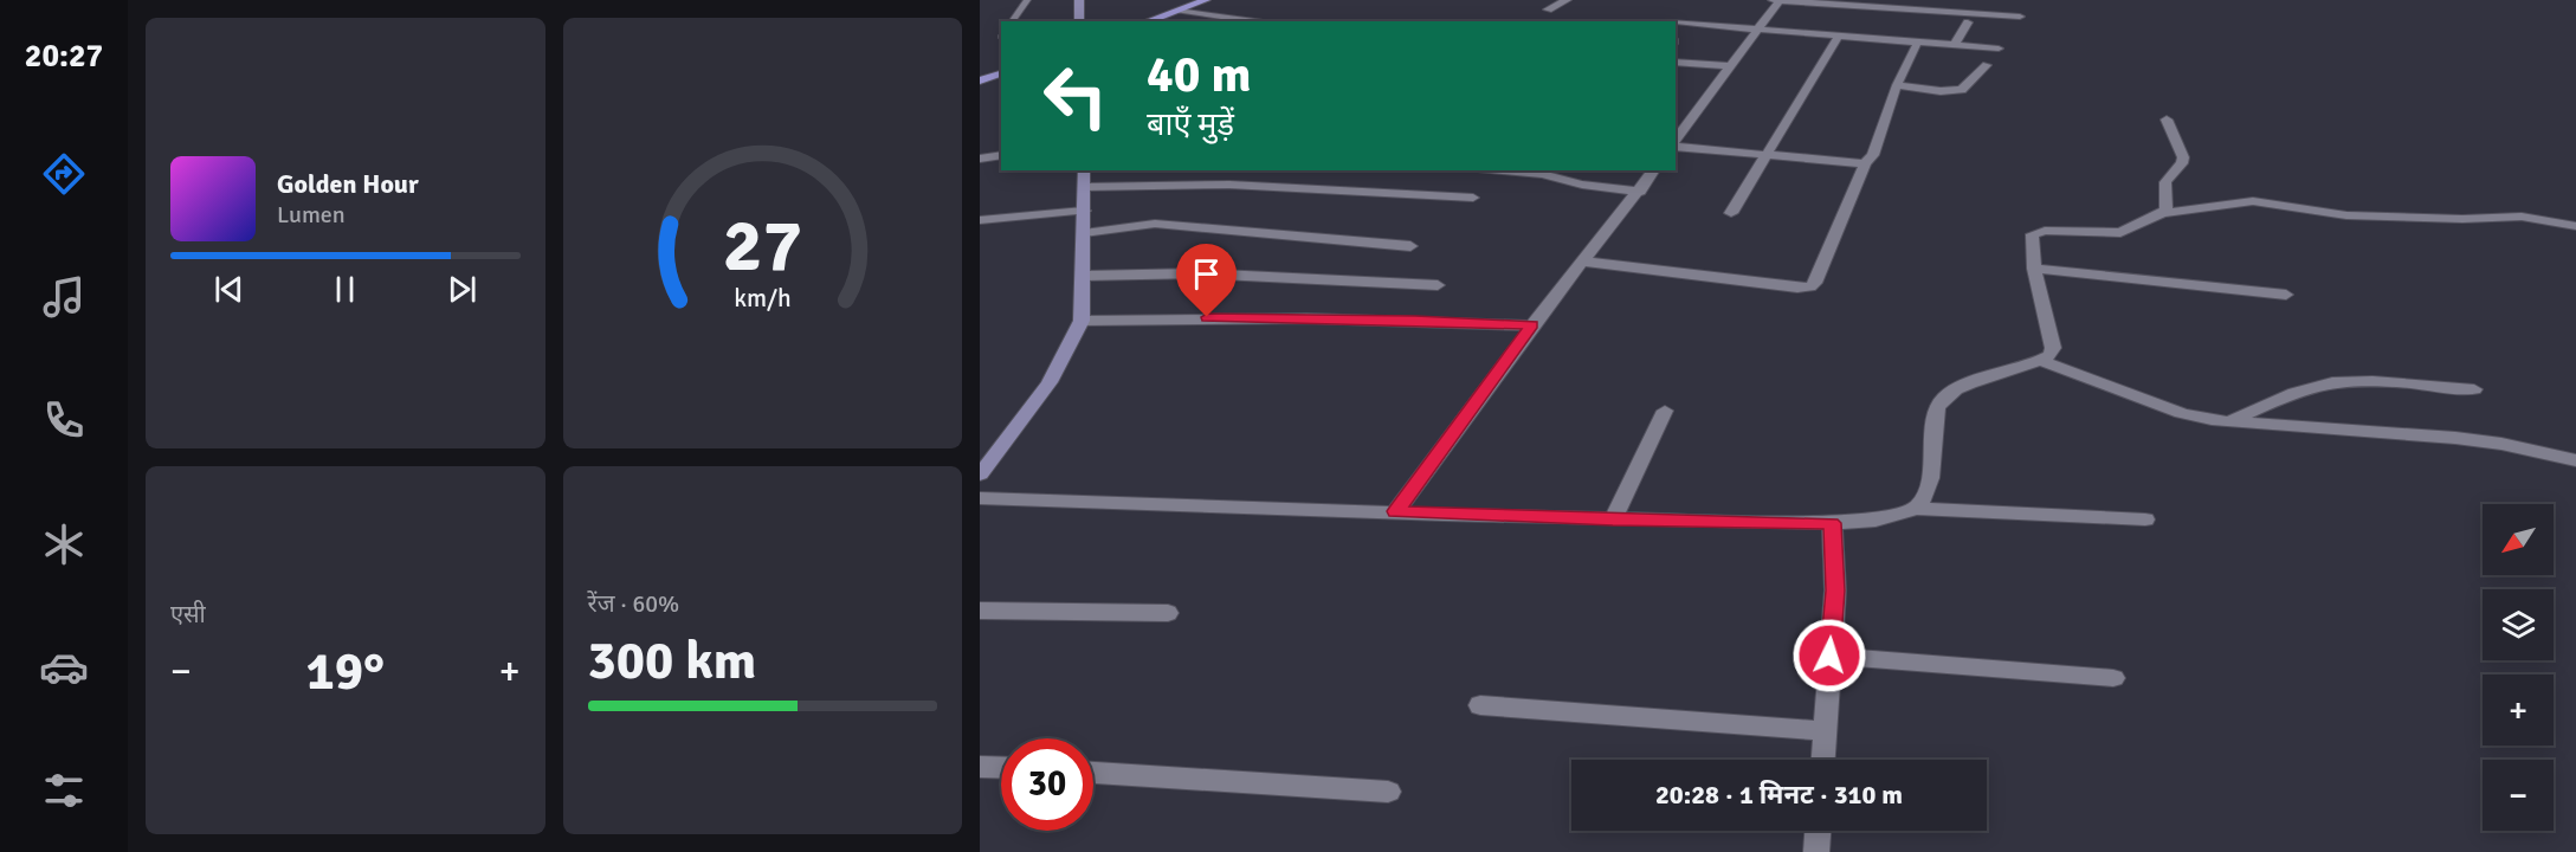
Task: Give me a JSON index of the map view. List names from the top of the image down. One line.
{"north":"bottom left","page":{"tabs":"20:27","turn":["40 m","बाएँ मुड़ें"],"song":["Golden Hour","Lumen"],"tile":["एसी",["रेंज · 60%","300 km"]],"map_buttons":["+","−"],"heat":["−","19°","+"],"limit":"30","trip":"20:28 · 1 मिनट · 310 m","gauge":["27","km/h"]}}
